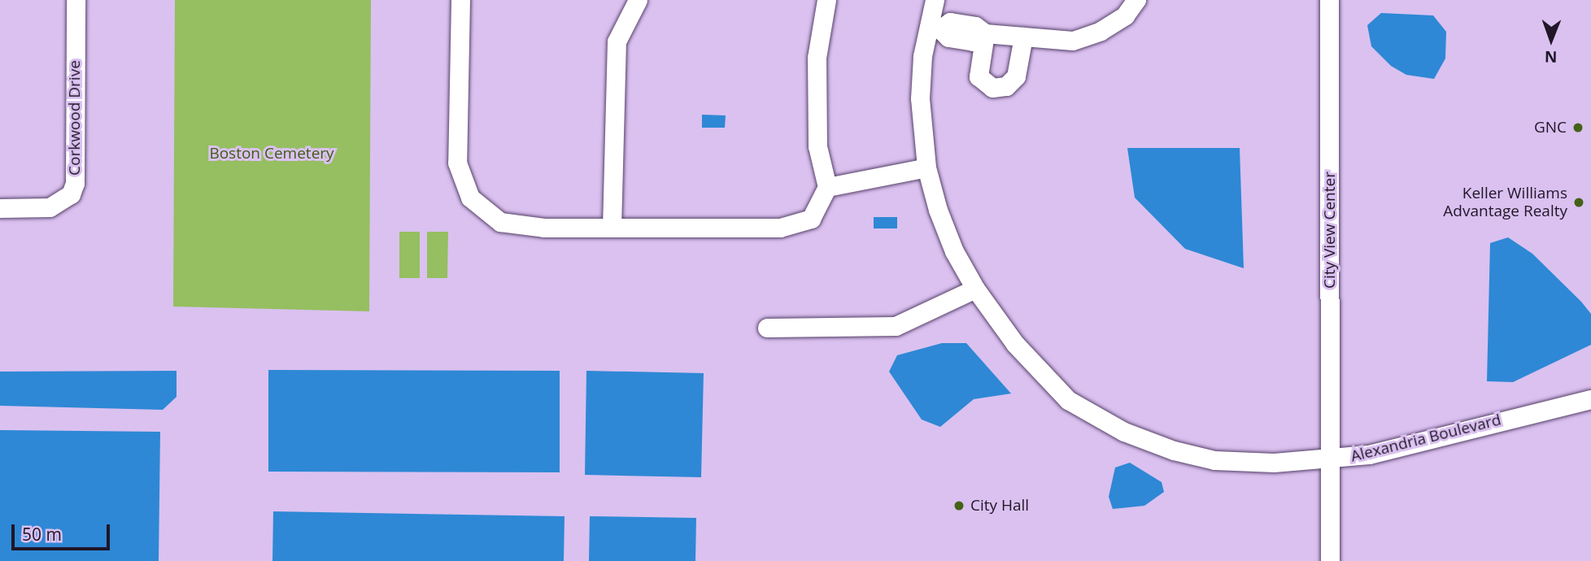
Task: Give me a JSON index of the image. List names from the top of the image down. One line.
{"streets":{"street":["Corkwood Drive","City View Center","Alexandria Boulevard"]},"crossings":[["City View Center","Alexandria Boulevard"]],"parks":["Boston Cemetery"],"places":["GNC","Keller Williams Advantage Realty","City Hall"],"scale_bar":"50 m","north":"bottom"}
